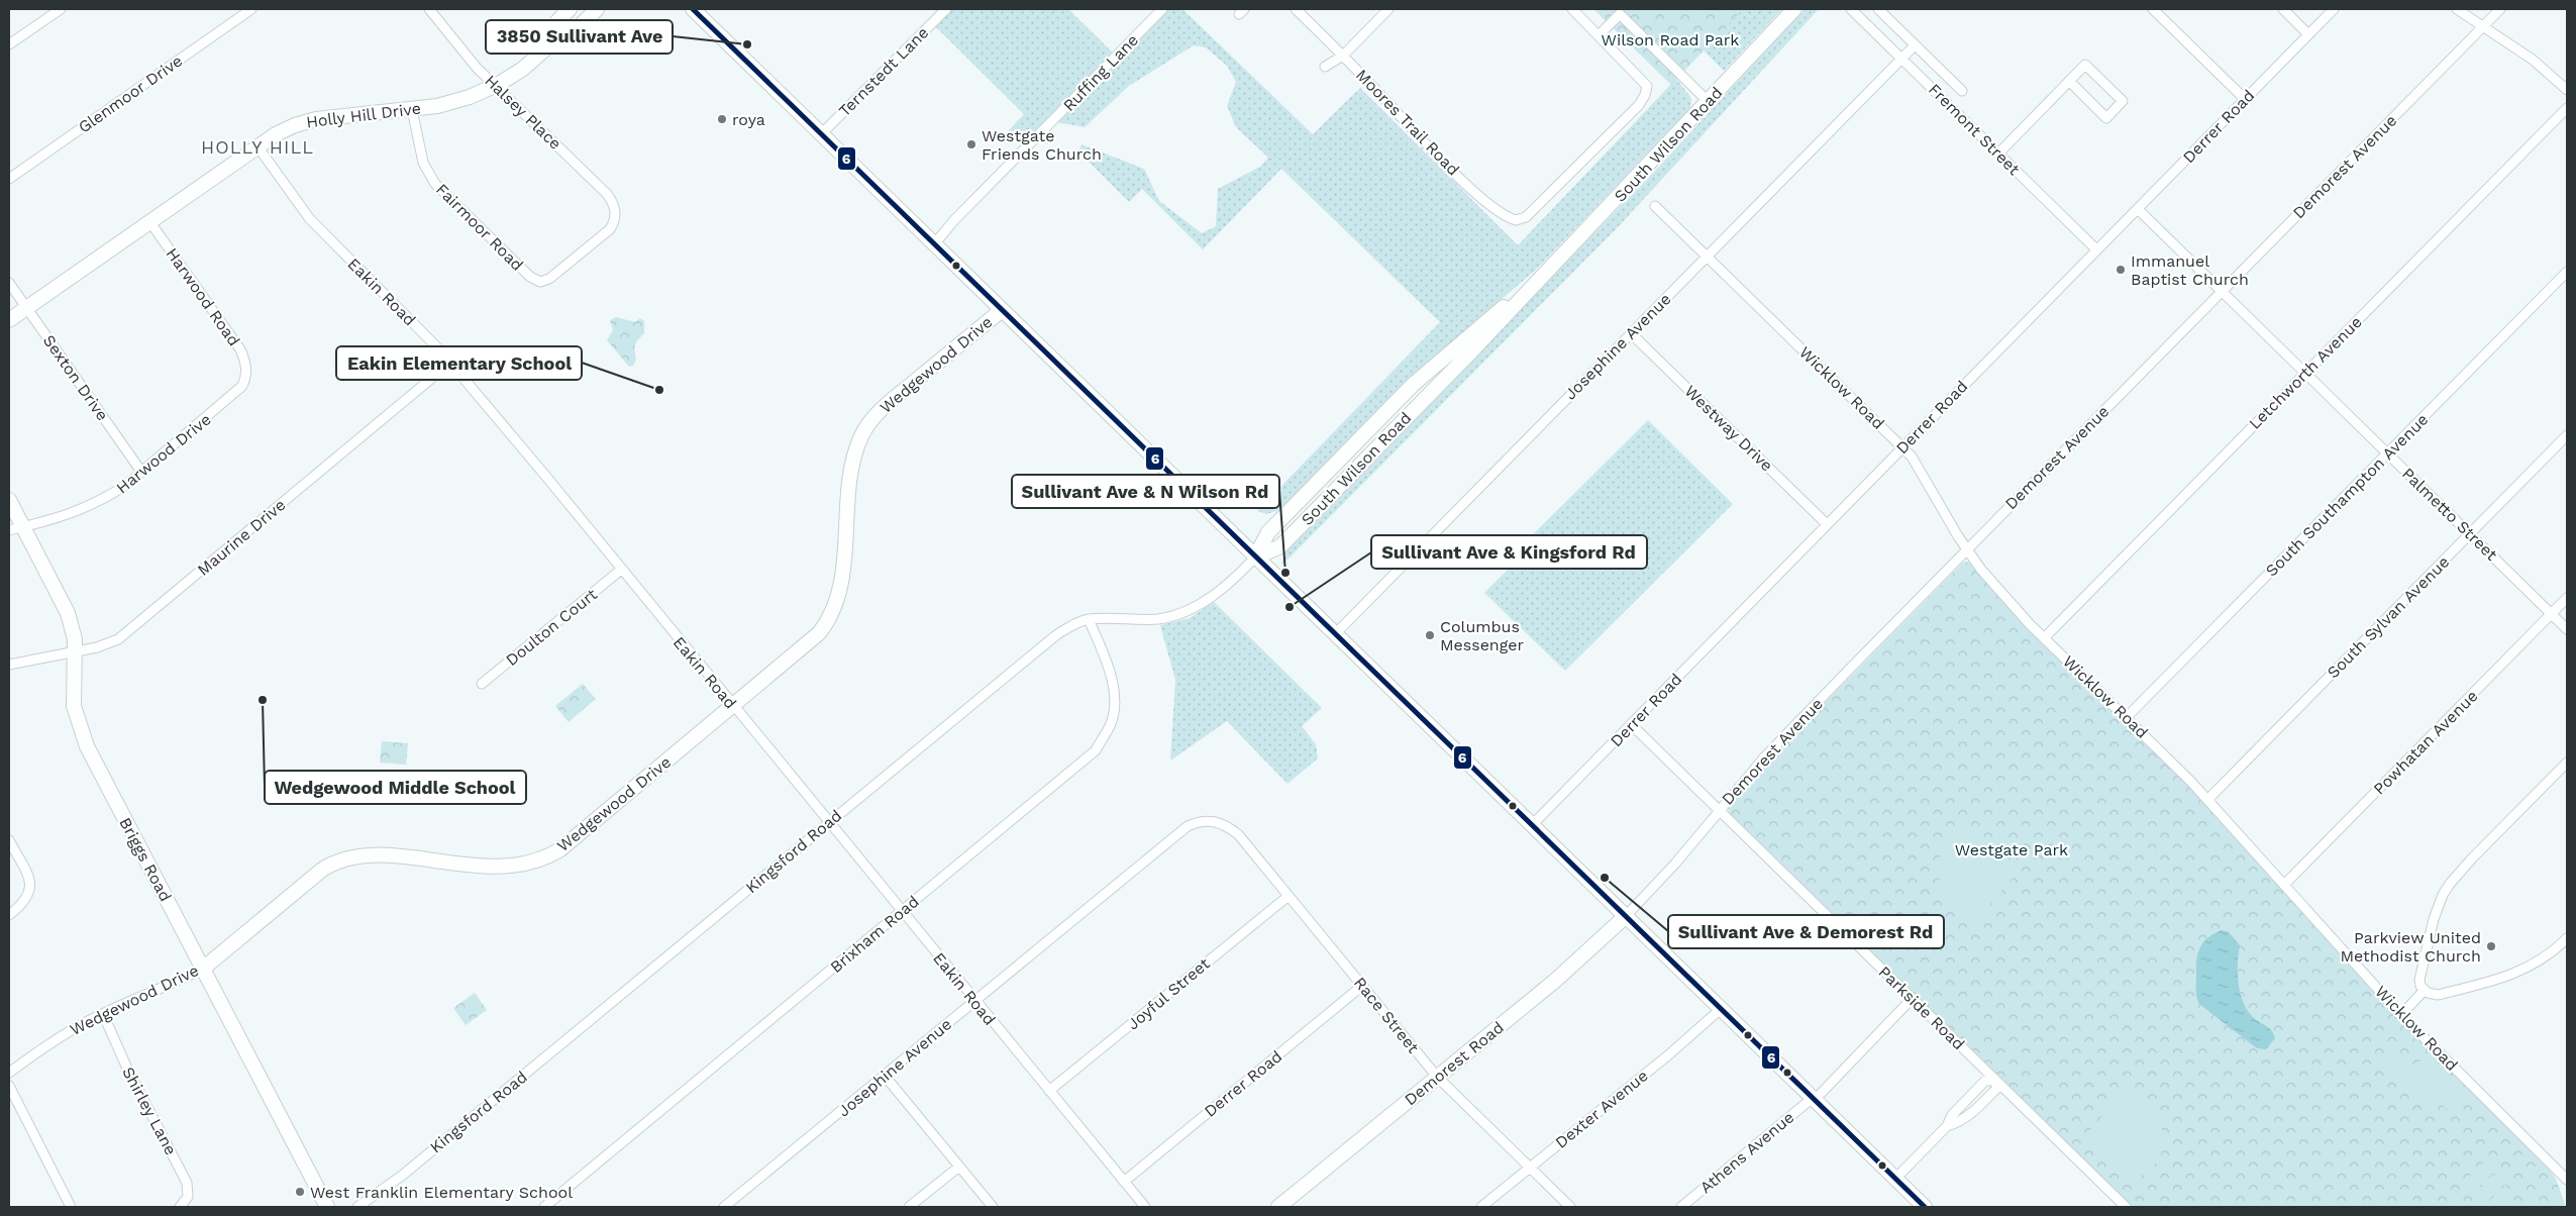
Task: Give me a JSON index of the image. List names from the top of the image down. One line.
{"streets":{"street":["Ternstedt Lane","Ruffing Lane","Glenmoor Drive","Halsey Place","Holly Hill Drive","Moores Trail Road","Derrer Road","Fremont Street","South Wilson Road","Demorest Avenue","Fairmoor Road","Eakin Road","Harwood Road","Josephine Avenue","Wedgewood Drive","Letchworth Avenue","Sexton Drive","Wicklow Road","Westway Drive","Harwood Drive","South Southampton Avenue","Palmetto Street","Maurine Drive","South Sylvan Avenue","Doulton Court","Powhatan Avenue","Kingsford Road","Briggs Road","Brixham Road","Joyful Street","Parkside Road","Race Street","Demorest Road","Dexter Avenue","Shirley Lane","Athens Avenue"]},"crossings":[["Halsey Place","Holly Hill Drive"],["Halsey Place","Fairmoor Road"],["Holly Hill Drive","Fairmoor Road"],["Holly Hill Drive","Eakin Road"],["Holly Hill Drive","Harwood Road"],["Holly Hill Drive","Sexton Drive"],["Derrer Road","Fremont Street"],["Derrer Road","Eakin Road"],["Derrer Road","Wicklow Road"],["Derrer Road","Westway Drive"],["Derrer Road","Palmetto Street"],["Derrer Road","Parkside Road"],["Derrer Road","Race Street"],["Fremont Street","Josephine Avenue"],["South Wilson Road","Kingsford Road"],["Demorest Avenue","Wicklow Road"],["Demorest Avenue","Palmetto Street"],["Demorest Avenue","Parkside Road"],["Demorest Avenue","Demorest Road"],["Eakin Road","Josephine Avenue"],["Eakin Road","Wedgewood Drive"],["Eakin Road","Maurine Drive"],["Eakin Road","Doulton Court"],["Eakin Road","Kingsford Road"],["Eakin Road","Brixham Road"],["Eakin Road","Joyful Street"],["Harwood Road","Harwood Drive"],["Josephine Avenue","Wicklow Road"],["Josephine Avenue","Westway Drive"],["Josephine Avenue","Race Street"],["Wedgewood Drive","Briggs Road"],["Wedgewood Drive","Shirley Lane"],["Letchworth Avenue","Wicklow Road"],["Letchworth Avenue","Palmetto Street"],["Sexton Drive","Harwood Drive"],["Wicklow Road","South Southampton Avenue"],["Wicklow Road","South Sylvan Avenue"],["Wicklow Road","Powhatan Avenue"],["Harwood Drive","Briggs Road"],["South Southampton Avenue","Palmetto Street"],["Palmetto Street","South Sylvan Avenue"],["Palmetto Street","Powhatan Avenue"],["Maurine Drive","Briggs Road"],["Kingsford Road","Brixham Road"],["Joyful Street","Race Street"],["Race Street","Demorest Road"],["Race Street","Dexter Avenue"]],"districts":["HOLLY HILL"],"parks":["Wilson Road Park","Westgate Park"],"places":["3850 Sullivant Ave","roya","Westgate Friends Church","Immanuel Baptist Church","Eakin Elementary School","Sullivant Ave & N Wilson Rd","Sullivant Ave & Kingsford Rd","Columbus Messenger","Wedgewood Middle School","Sullivant Ave & Demorest Rd","Parkview United Methodist Church","West Franklin Elementary School"],"lines":["transit line 6"]}
